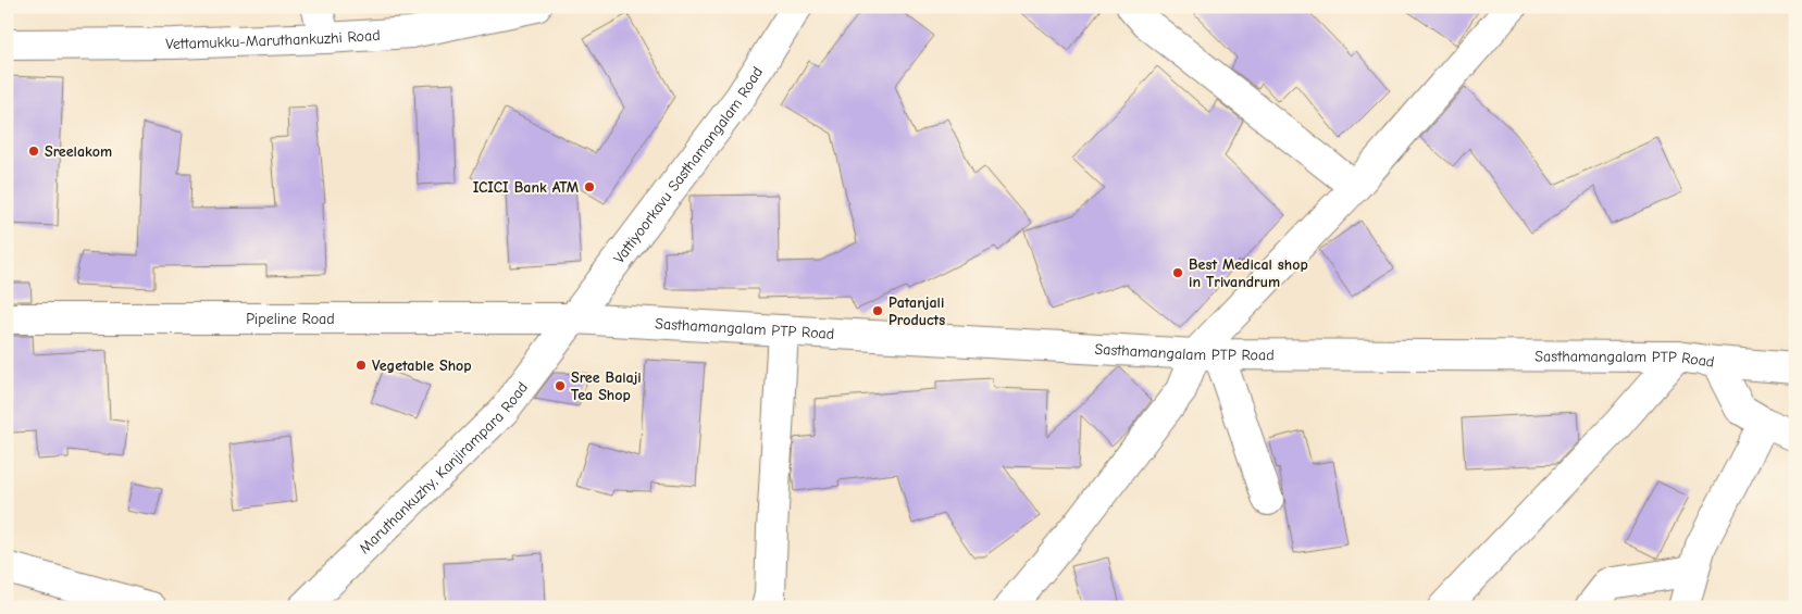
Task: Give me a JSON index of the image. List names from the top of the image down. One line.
{"streets":{"main road":["Vettamukku-Maruthankuzhi Road","Vattiyoorkavu Sasthamangalam Road","Pipeline Road","Sasthamangalam PTP Road","Maruthankuzhy, Kanjirampara Road"]},"crossings":[["Vattiyoorkavu Sasthamangalam Road","Pipeline Road"],["Vattiyoorkavu Sasthamangalam Road","Sasthamangalam PTP Road"],["Vattiyoorkavu Sasthamangalam Road","Maruthankuzhy, Kanjirampara Road"],["Pipeline Road","Sasthamangalam PTP Road"],["Pipeline Road","Maruthankuzhy, Kanjirampara Road"],["Sasthamangalam PTP Road","Maruthankuzhy, Kanjirampara Road"]],"places":["Sreelakom","ICICI Bank ATM","Best Medical shop in Trivandrum","Patanjali Products","Vegetable Shop","Sree Balaji Tea Shop"]}
